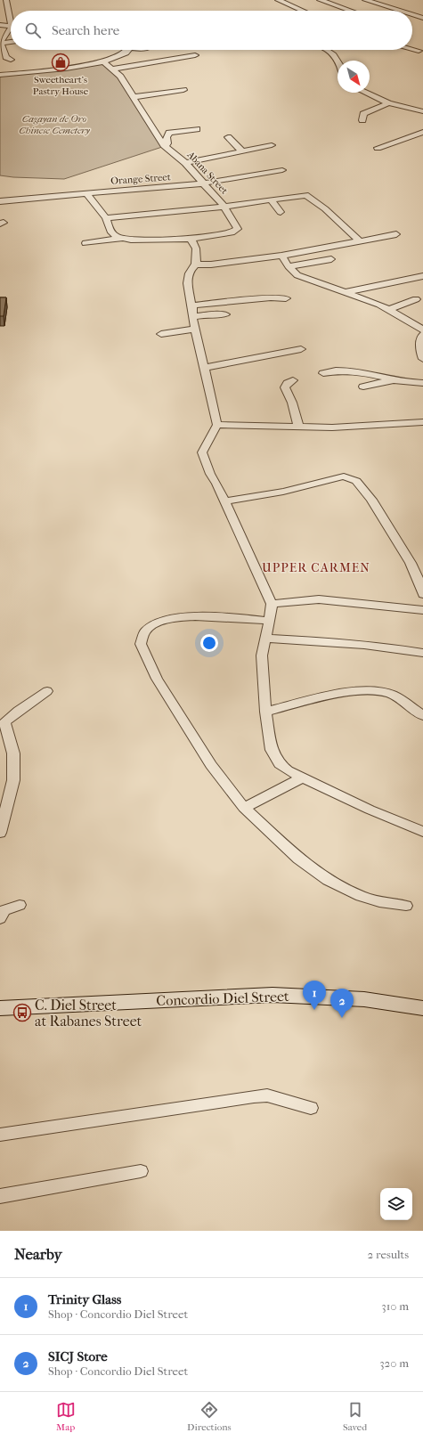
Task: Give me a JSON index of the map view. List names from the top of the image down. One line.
{"streets":{"main road":["Concordio Diel Street"],"street":["Abana Street","Orange Street"]},"crossings":[["Abana Street","Orange Street"]],"districts":["UPPER CARMEN"],"parks":["Cagayan de Oro Chinese Cemetery"],"places":{"shop":["Sweetheart's Pastry House"],"bus stop":["C. Diel Street at Rabanes Street"]},"north":"bottom right","page":{"search":"Search here","pins":["1","2"],"heading":["Nearby","2 results"],"list":[{"mark":"1","name":"Trinity Glass","note":"Shop · Concordio Diel Street","value":"310 m"},{"mark":"2","name":"SICJ Store","note":"Shop · Concordio Diel Street","value":"320 m"}],"nav":["Map","Directions","Saved"]}}
